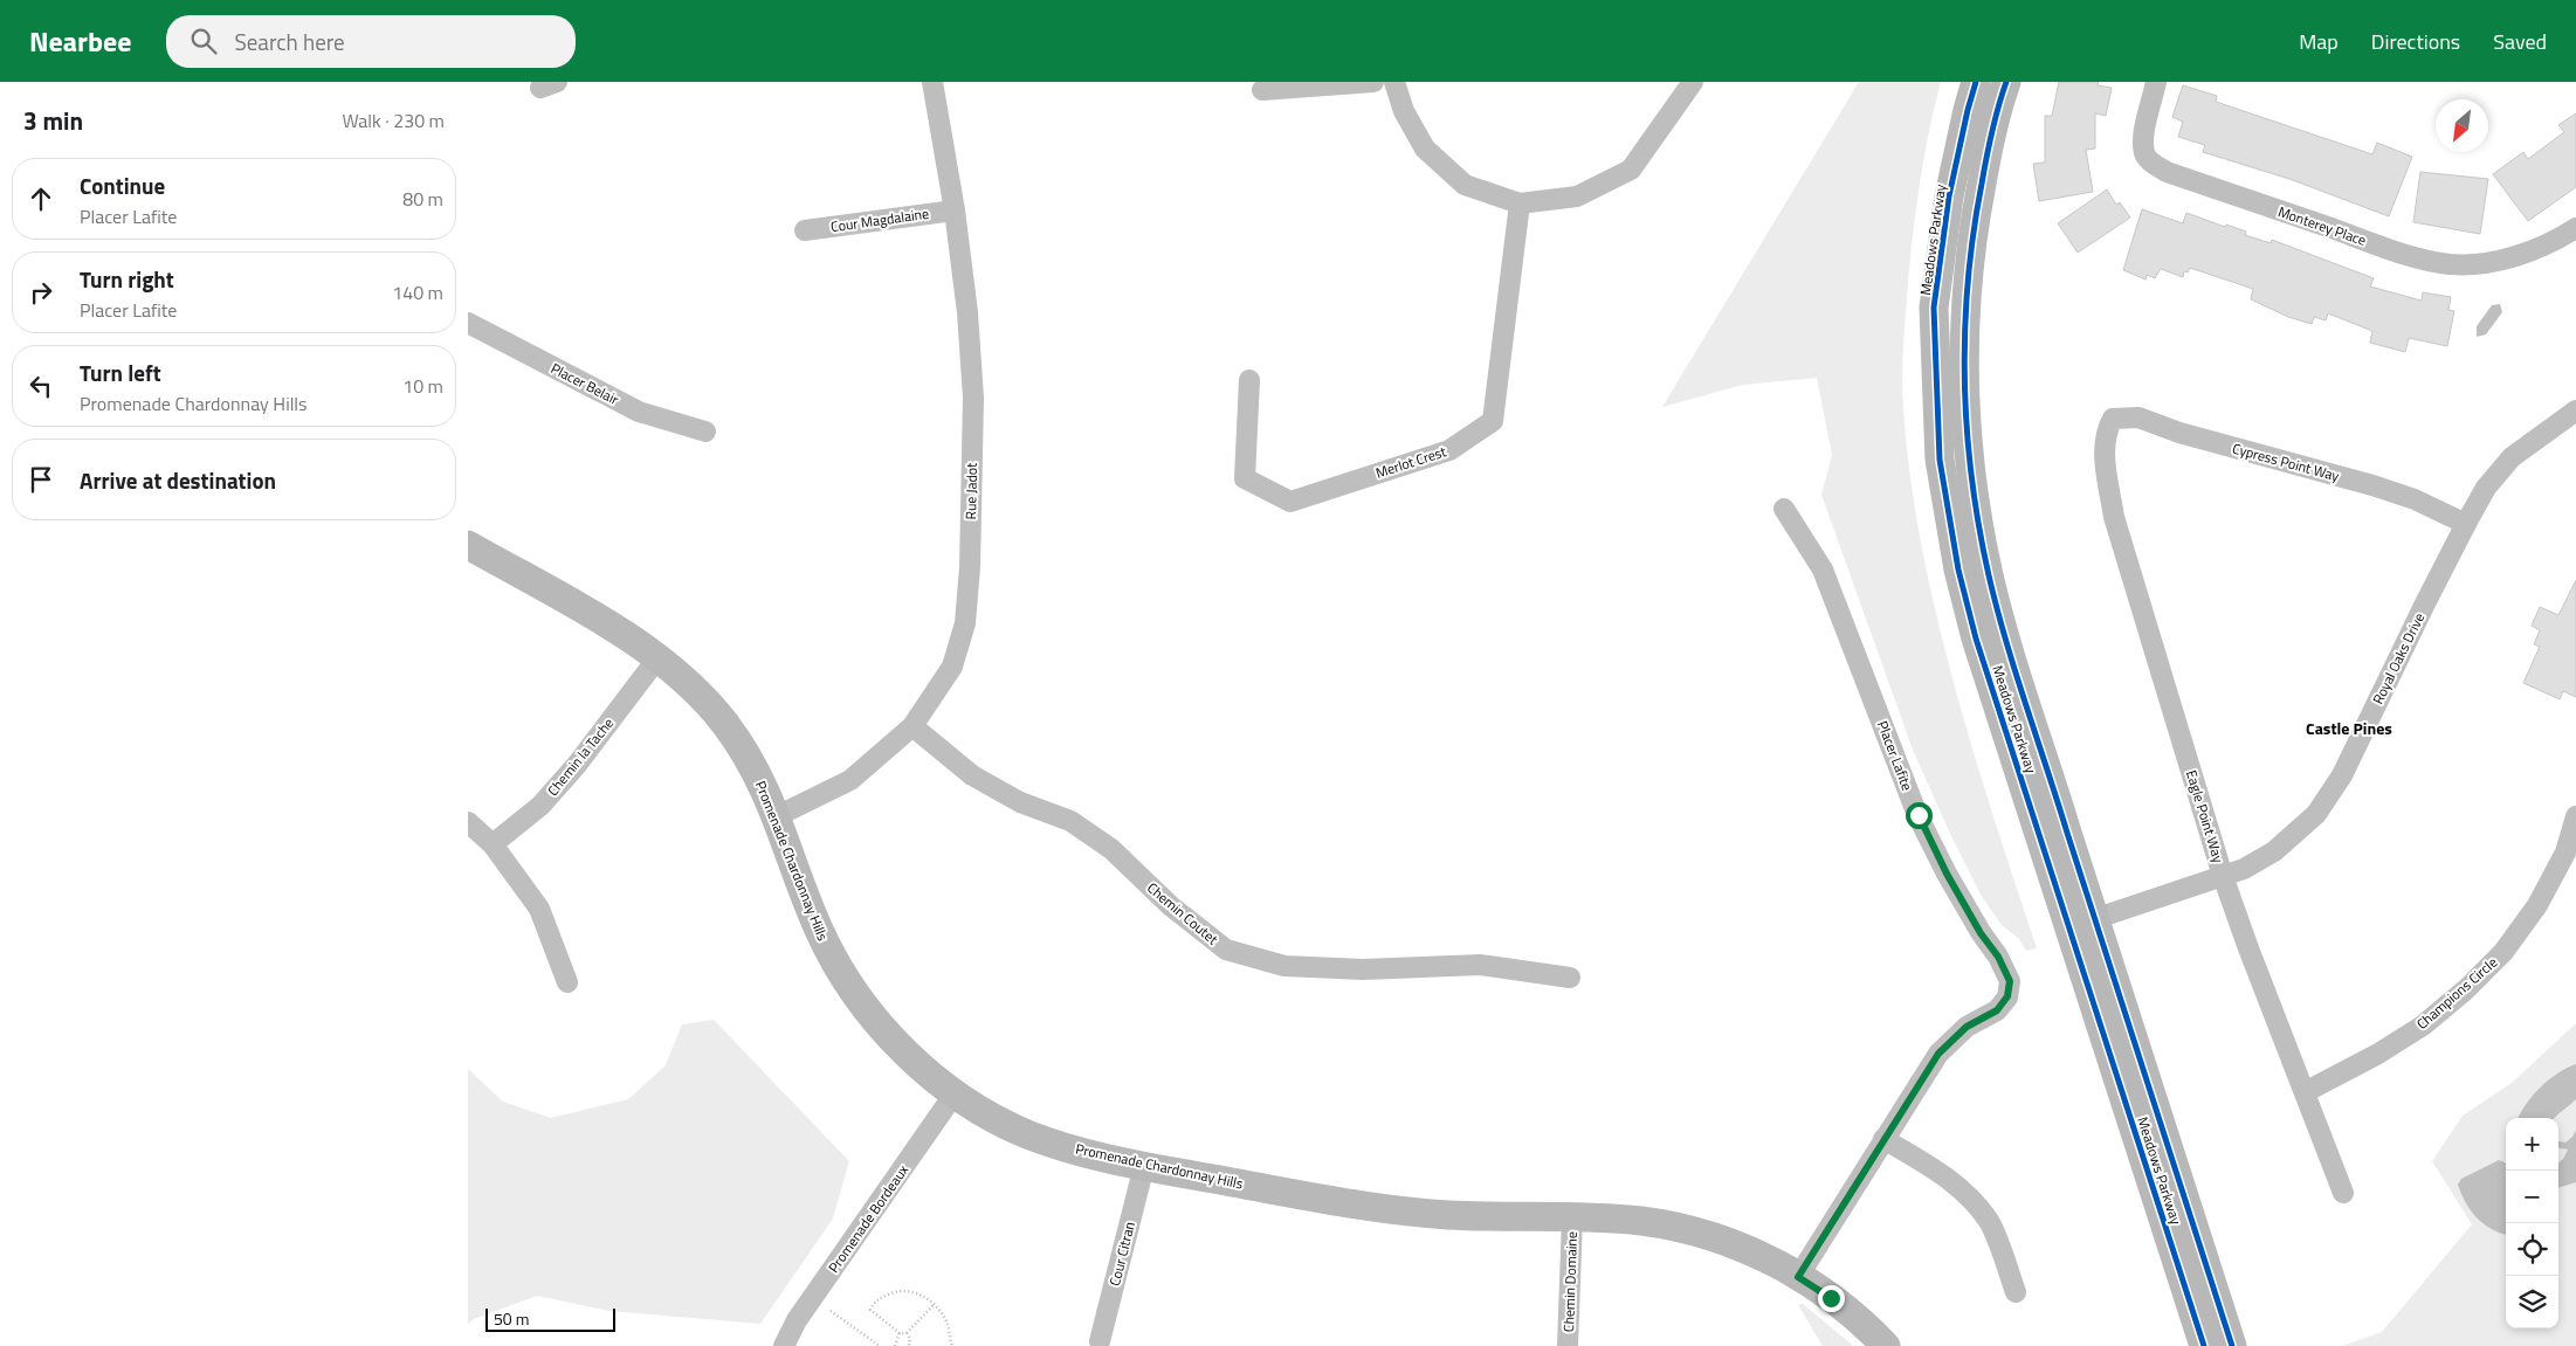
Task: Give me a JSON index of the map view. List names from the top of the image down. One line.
{"streets":{"main road":["Meadows Parkway","Promenade Chardonnay Hills"],"street":["Cour Magdalaine","Monterey Place","Placer Belair","Merlot Crest","Cypress Point Way","Rue Jadot","Royal Oaks Drive","Placer Lafite","Chemin la Tache","Eagle Point Way","Chemin Coutet","Champions Circle","Promenade Bordeaux","Cour Citran","Chemin Domaine"]},"crossings":[["Cour Magdalaine","Rue Jadot"],["Meadows Parkway","Royal Oaks Drive"],["Cypress Point Way","Royal Oaks Drive"],["Cypress Point Way","Eagle Point Way"],["Rue Jadot","Promenade Chardonnay Hills"],["Rue Jadot","Chemin Coutet"],["Royal Oaks Drive","Eagle Point Way"],["Placer Lafite","Promenade Chardonnay Hills"],["Chemin la Tache","Promenade Chardonnay Hills"],["Eagle Point Way","Champions Circle"],["Promenade Chardonnay Hills","Promenade Bordeaux"],["Promenade Chardonnay Hills","Cour Citran"],["Promenade Chardonnay Hills","Chemin Domaine"]],"districts":["Castle Pines"],"scale_bar":"50 m","north":"bottom left","page":{"header":"Nearbee","search":"Search here","nav":["Map","Directions","Saved"],"heading":["3 min","Walk · 230 m"],"list":[["Continue","Placer Lafite","80 m"],["Turn right","Placer Lafite","140 m"],["Turn left","Promenade Chardonnay Hills","10 m"],"Arrive at destination"],"map_buttons":["+","−"],"scale":"50 m"}}
